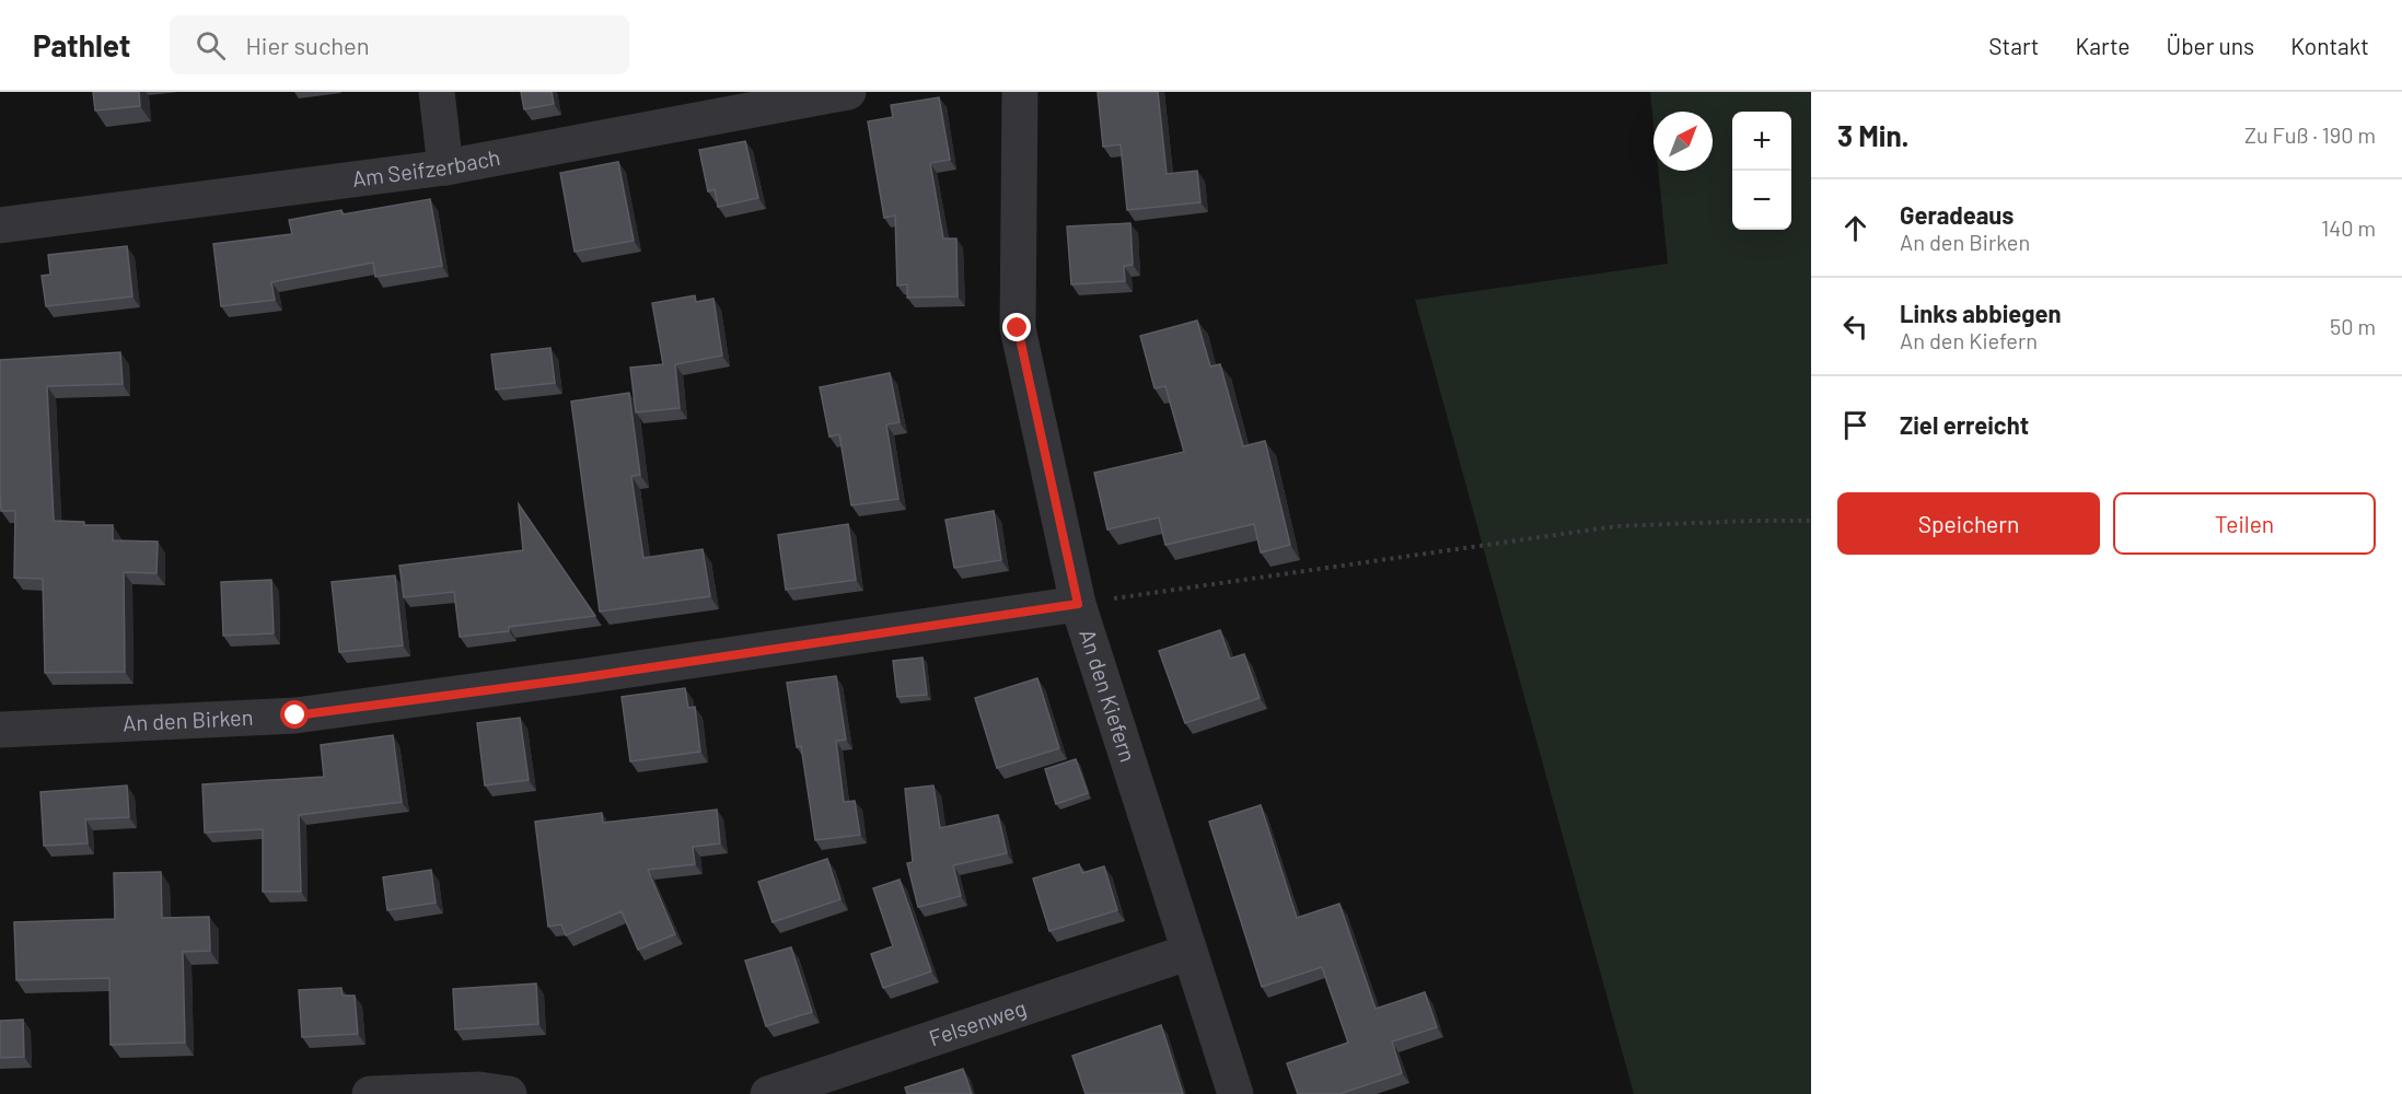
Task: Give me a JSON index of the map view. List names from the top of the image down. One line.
{"streets":{"street":["Am Seifzerbach","An den Kiefern","An den Birken","Felsenweg"]},"crossings":[["An den Kiefern","An den Birken"],["An den Kiefern","Felsenweg"]],"north":"top right","page":{"header":"Pathlet","search":"Hier suchen","nav":["Start","Karte","Über uns","Kontakt"],"heading":["3 Min.","Zu Fuß · 190 m"],"map_buttons":["+","−"],"list":[["Geradeaus","An den Birken","140 m"],["Links abbiegen","An den Kiefern","50 m"],"Ziel erreicht"],"buttons":["Speichern","Teilen"]}}
